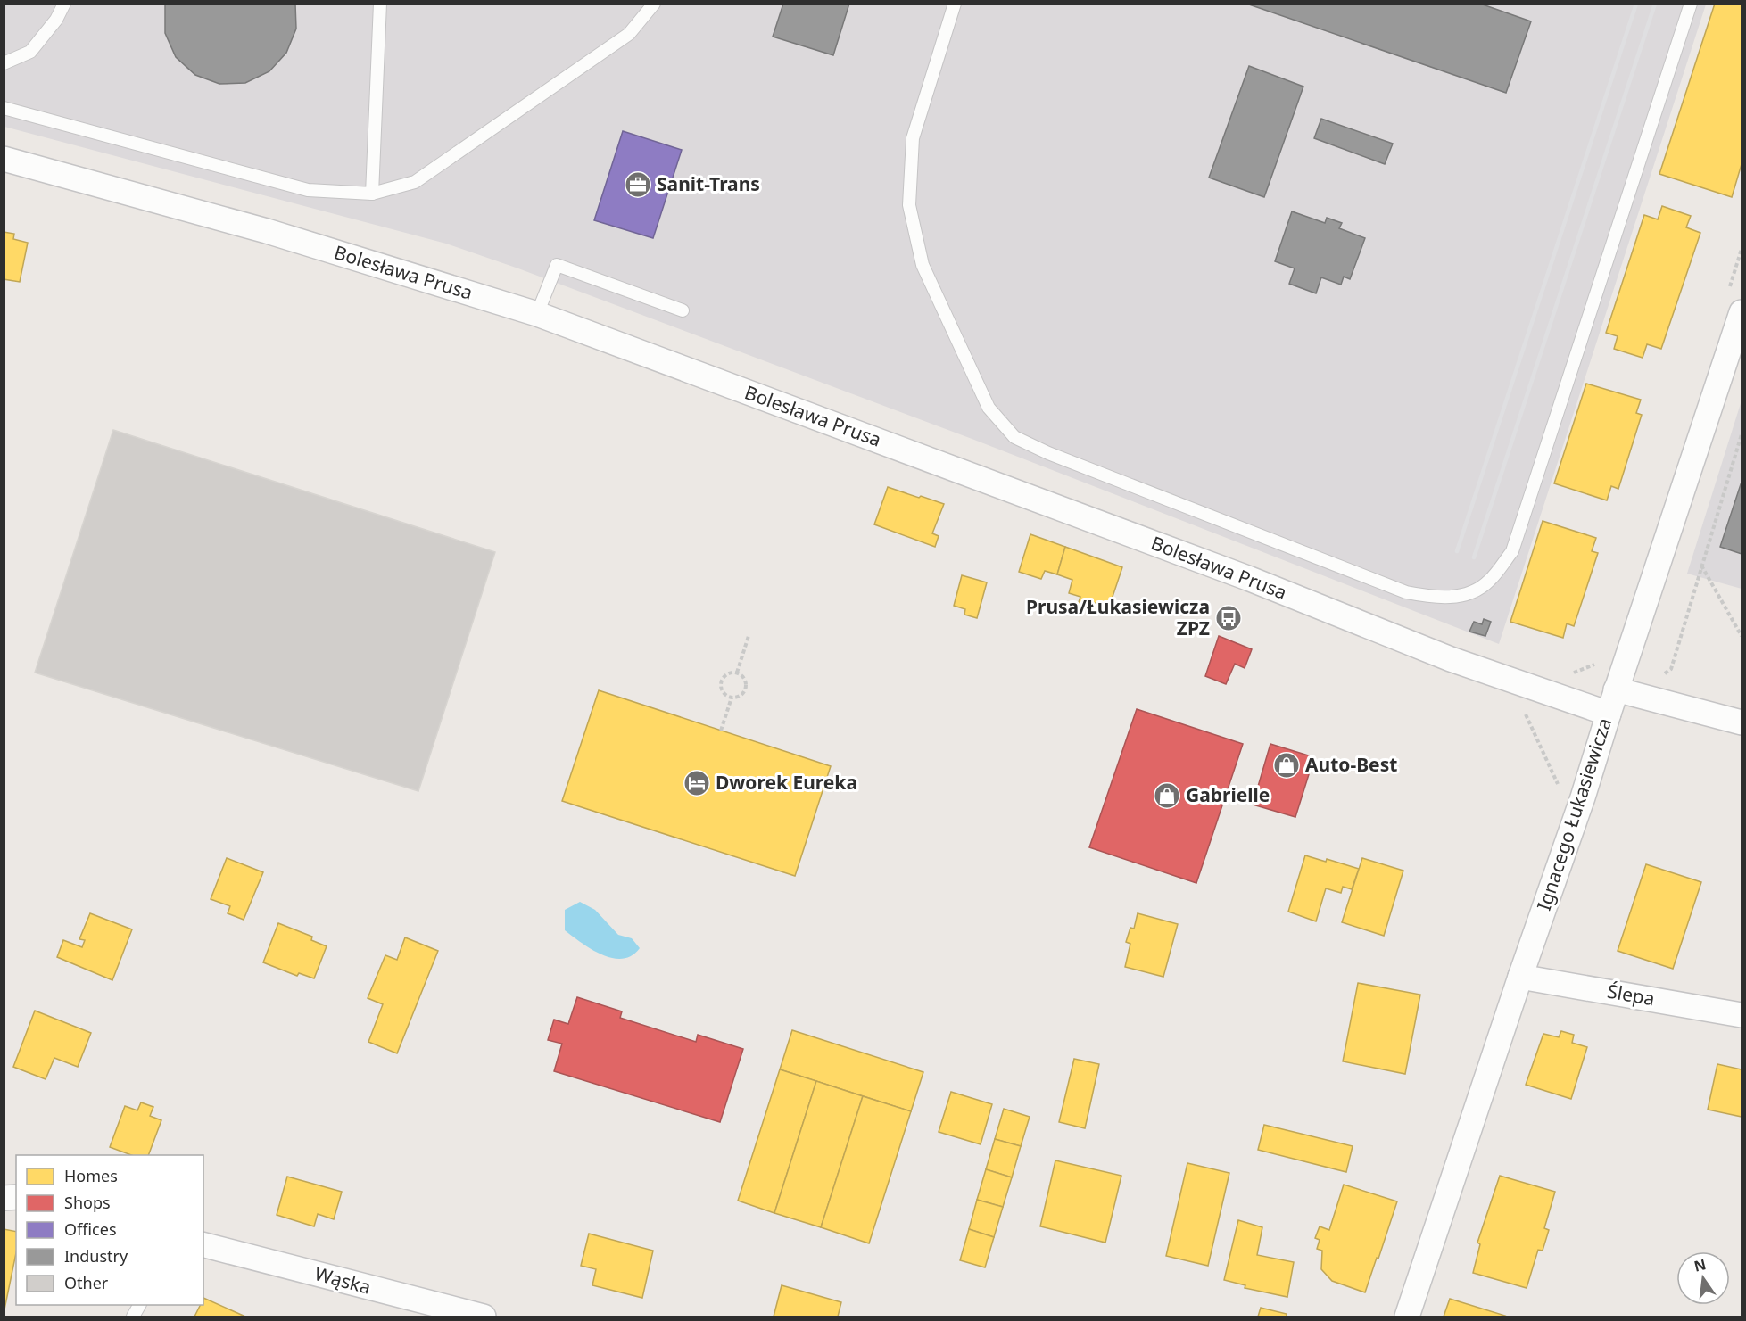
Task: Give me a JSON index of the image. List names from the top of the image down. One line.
{"streets":{"street":["Bolesława Prusa","Ignacego Łukasiewicza","Ślepa","Wąska"]},"crossings":[["Bolesława Prusa","Ignacego Łukasiewicza"],["Ignacego Łukasiewicza","Ślepa"]],"places":{"office":["Sanit-Trans"],"bus stop":["Prusa/Łukasiewicza ZPZ"],"shop":["Auto-Best","Gabrielle"],"hotel":["Dworek Eureka"]},"legend":["Homes","Shops","Offices","Industry","Other"],"north":"top"}
